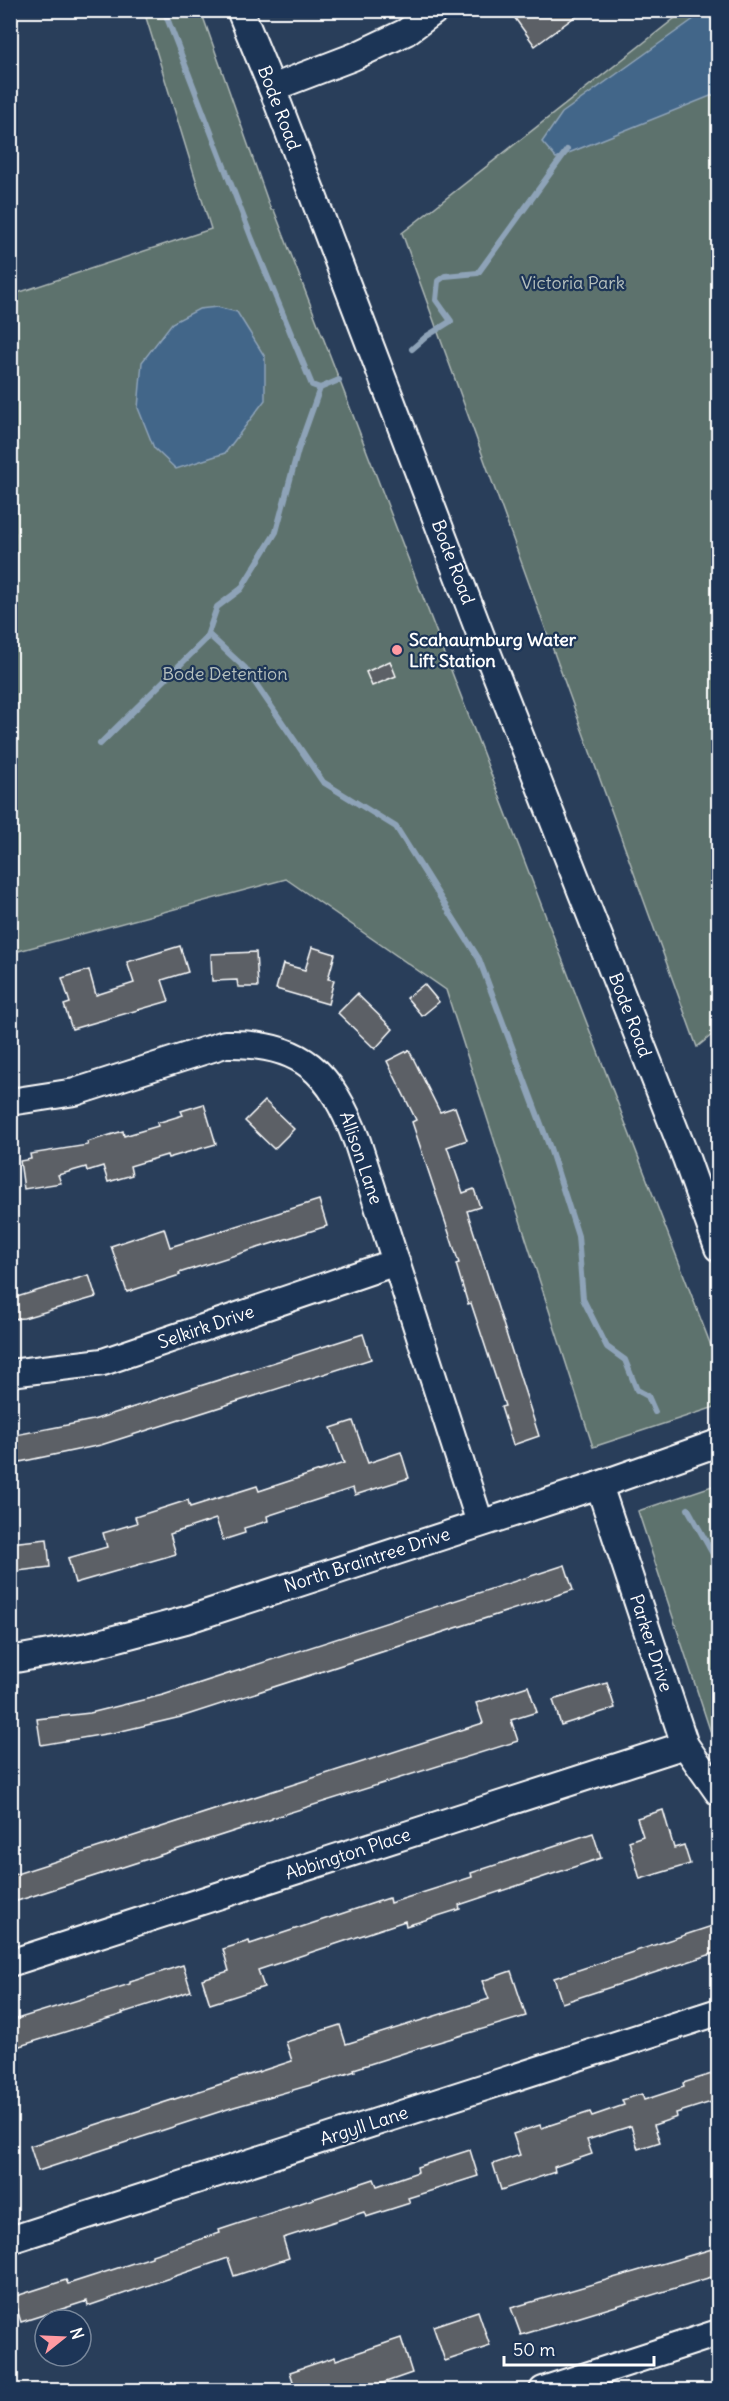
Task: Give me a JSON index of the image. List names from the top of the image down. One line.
{"streets":{"street":["Bode Road","Allison Lane","Selkirk Drive","North Braintree Drive","Parker Drive","Abbington Place","Argyll Lane"]},"crossings":[["Allison Lane","Selkirk Drive"],["Allison Lane","North Braintree Drive"],["North Braintree Drive","Parker Drive"],["Parker Drive","Abbington Place"]],"parks":["Victoria Park","Bode Detention"],"places":["Scahaumburg Water Lift Station"],"scale_bar":"50 m","north":"right"}
